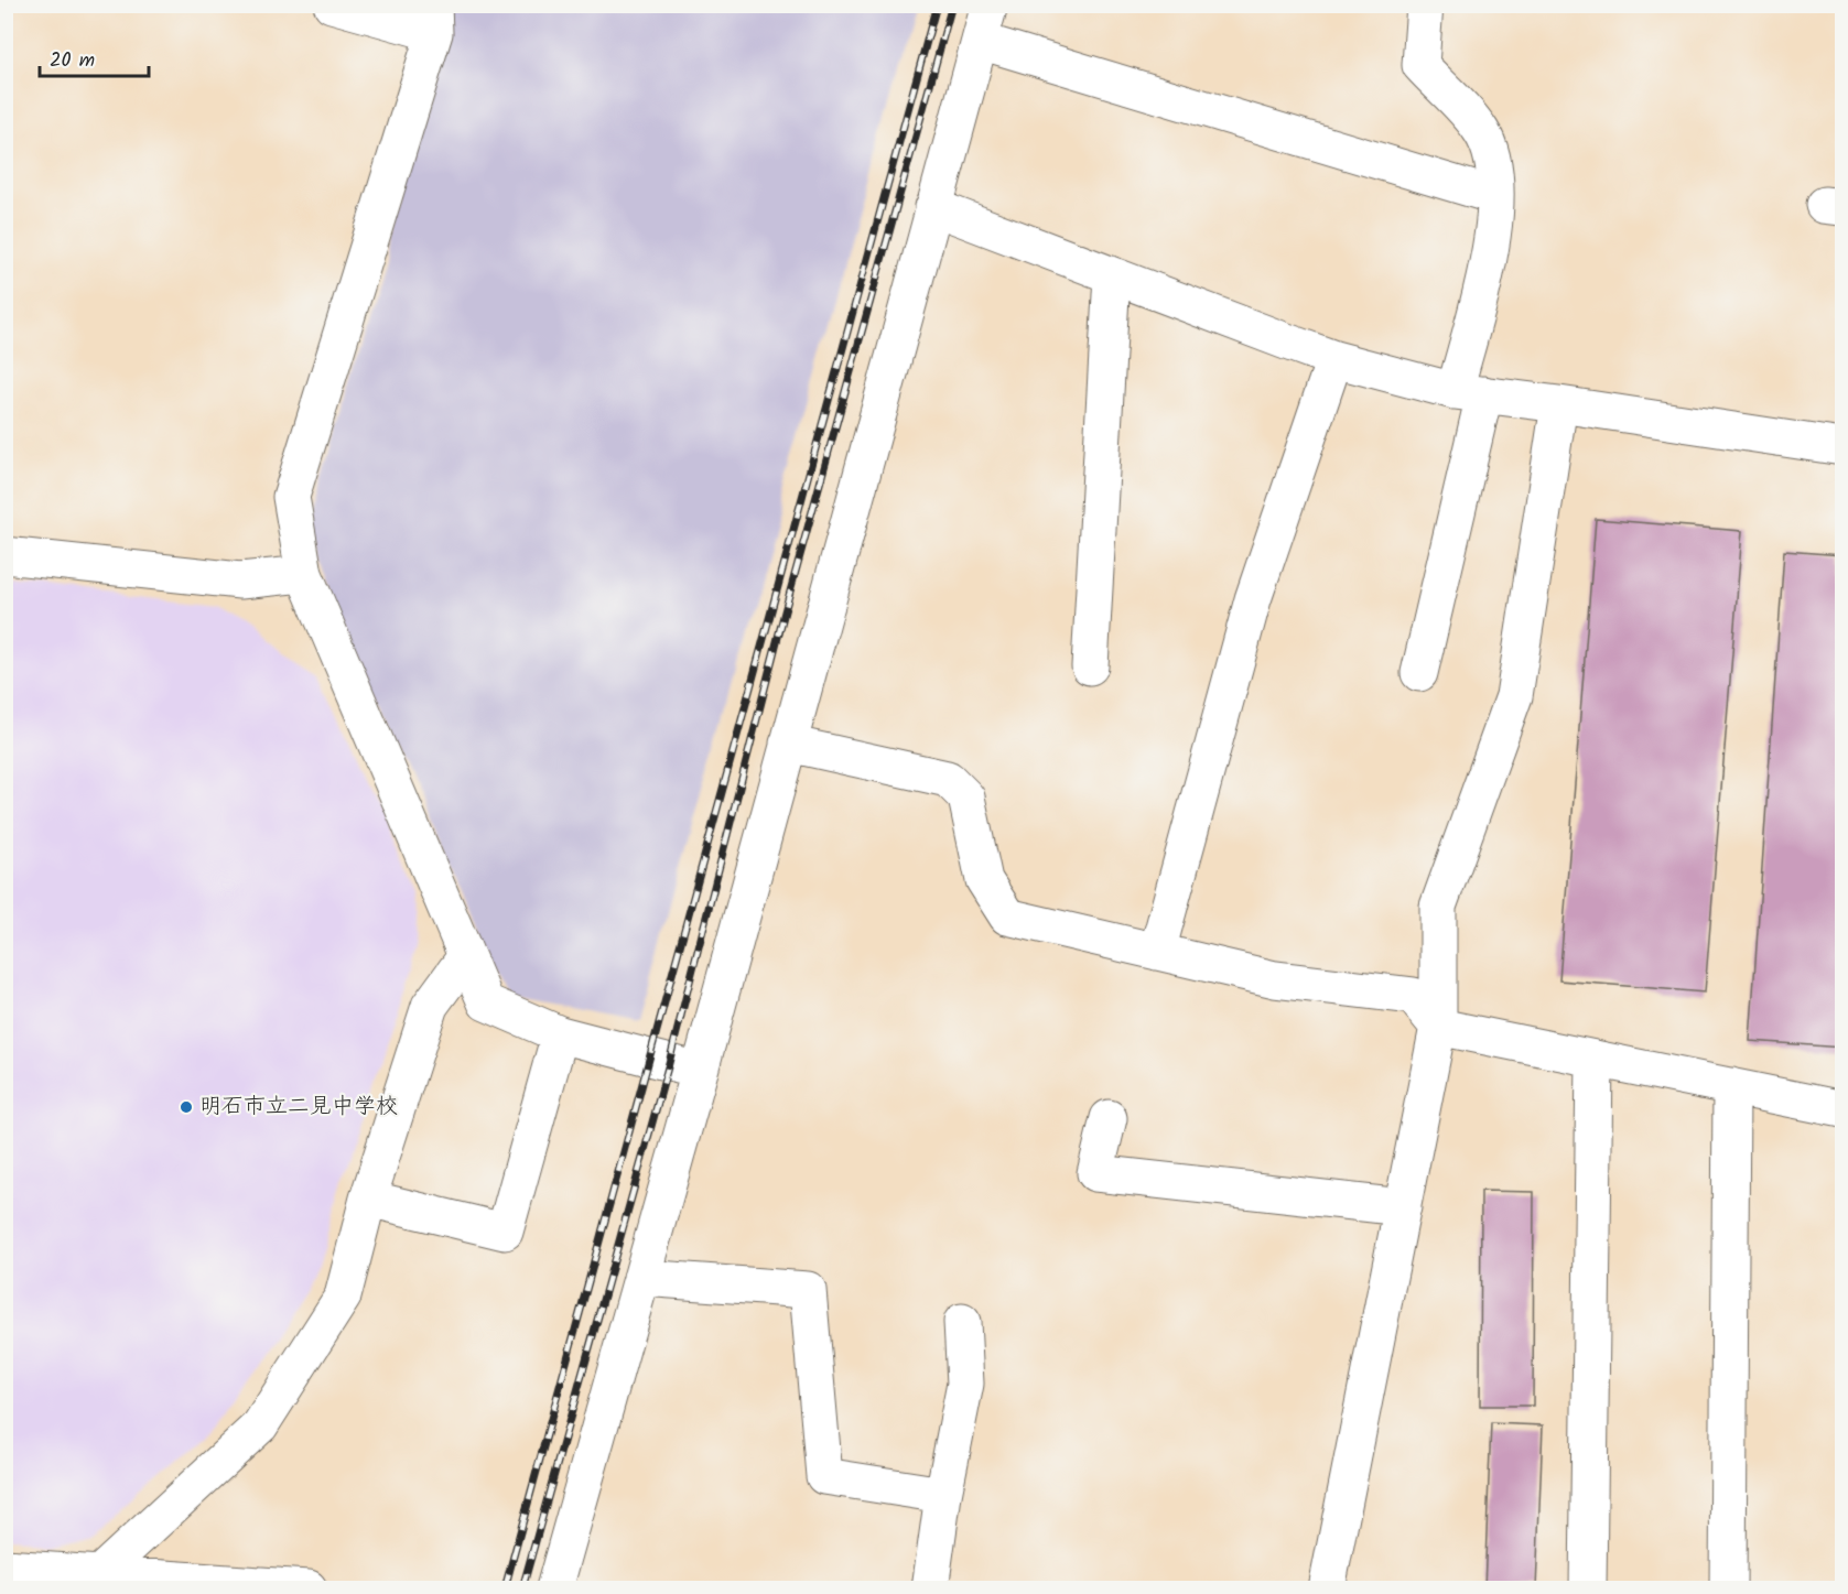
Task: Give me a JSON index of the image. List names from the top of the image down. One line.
{"places":["明石市立二見中学校"],"scale_bar":"20 m"}
